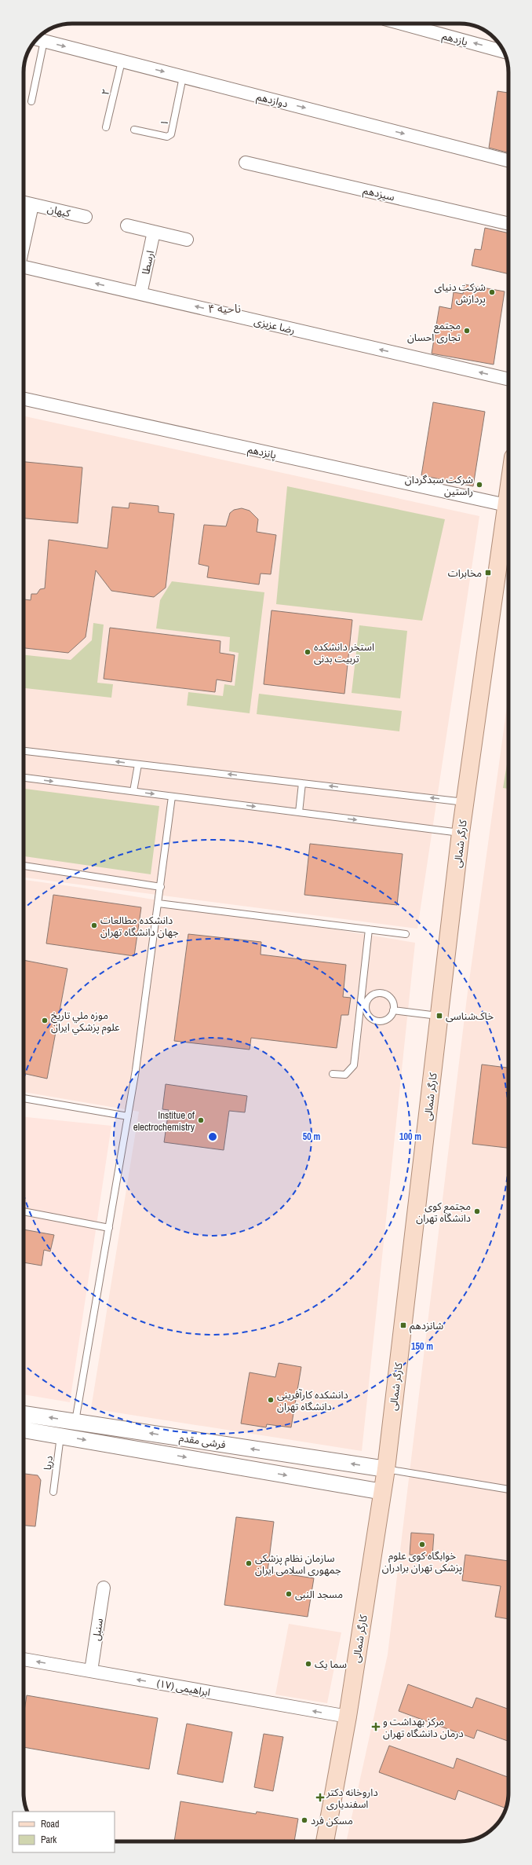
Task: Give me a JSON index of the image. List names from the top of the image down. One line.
{"streets":{"main road":["کارگر شمالی"],"street":["یازدهم","دوازدهم","سیزدهم","کیهان","ارسطا","رضا عزیزی","پانزدهم","فرشی مقدم","سنبل","ابراهیمی (۱۷)"],"lane":["۲","۱","دریا"]},"crossings":[["۲","دوازدهم"],["دوازدهم","۱"],["ارسطا","رضا عزیزی"],["پانزدهم","کارگر شمالی"],["کارگر شمالی","فرشی مقدم"],["کارگر شمالی","ابراهیمی (۱۷)"],["فرشی مقدم","دریا"],["سنبل","ابراهیمی (۱۷)"]],"one_way":["یازدهم","دوازدهم","رضا عزیزی","ابراهیمی (۱۷)"],"districts":["ناحیه ۴"],"places":{"other":["شرکت دنیای پردازش","مجتمع تجاری احسان","شرکت سبدگردان راستین","استخر دانشکده تربیت بدنی","دانشکده مطالعات جهان دانشگاه تهران","موزه ملي تاريخ علوم پزشكي ايران","Institue of electrochemistry","مجتمع کوی دانشگاه تهران","دانشکده کارآفرینی دانشگاه تهران","خوابگاه کوی علوم پزشکی تهران برادران","سازمان نظام پزشکی جمهوری اسلامی ایران","مسجد النبی","سما یک","مسکن فرد"],"transit":["مخابرات","خاک‌شناسی","شانزدهم"],"health":["مرکز بهداشت و درمان دانشگاه تهران","داروخانه دکتر اسفندیاری"]},"legend":["Road","Park"],"rings":["50 m","100 m","150 m"]}
